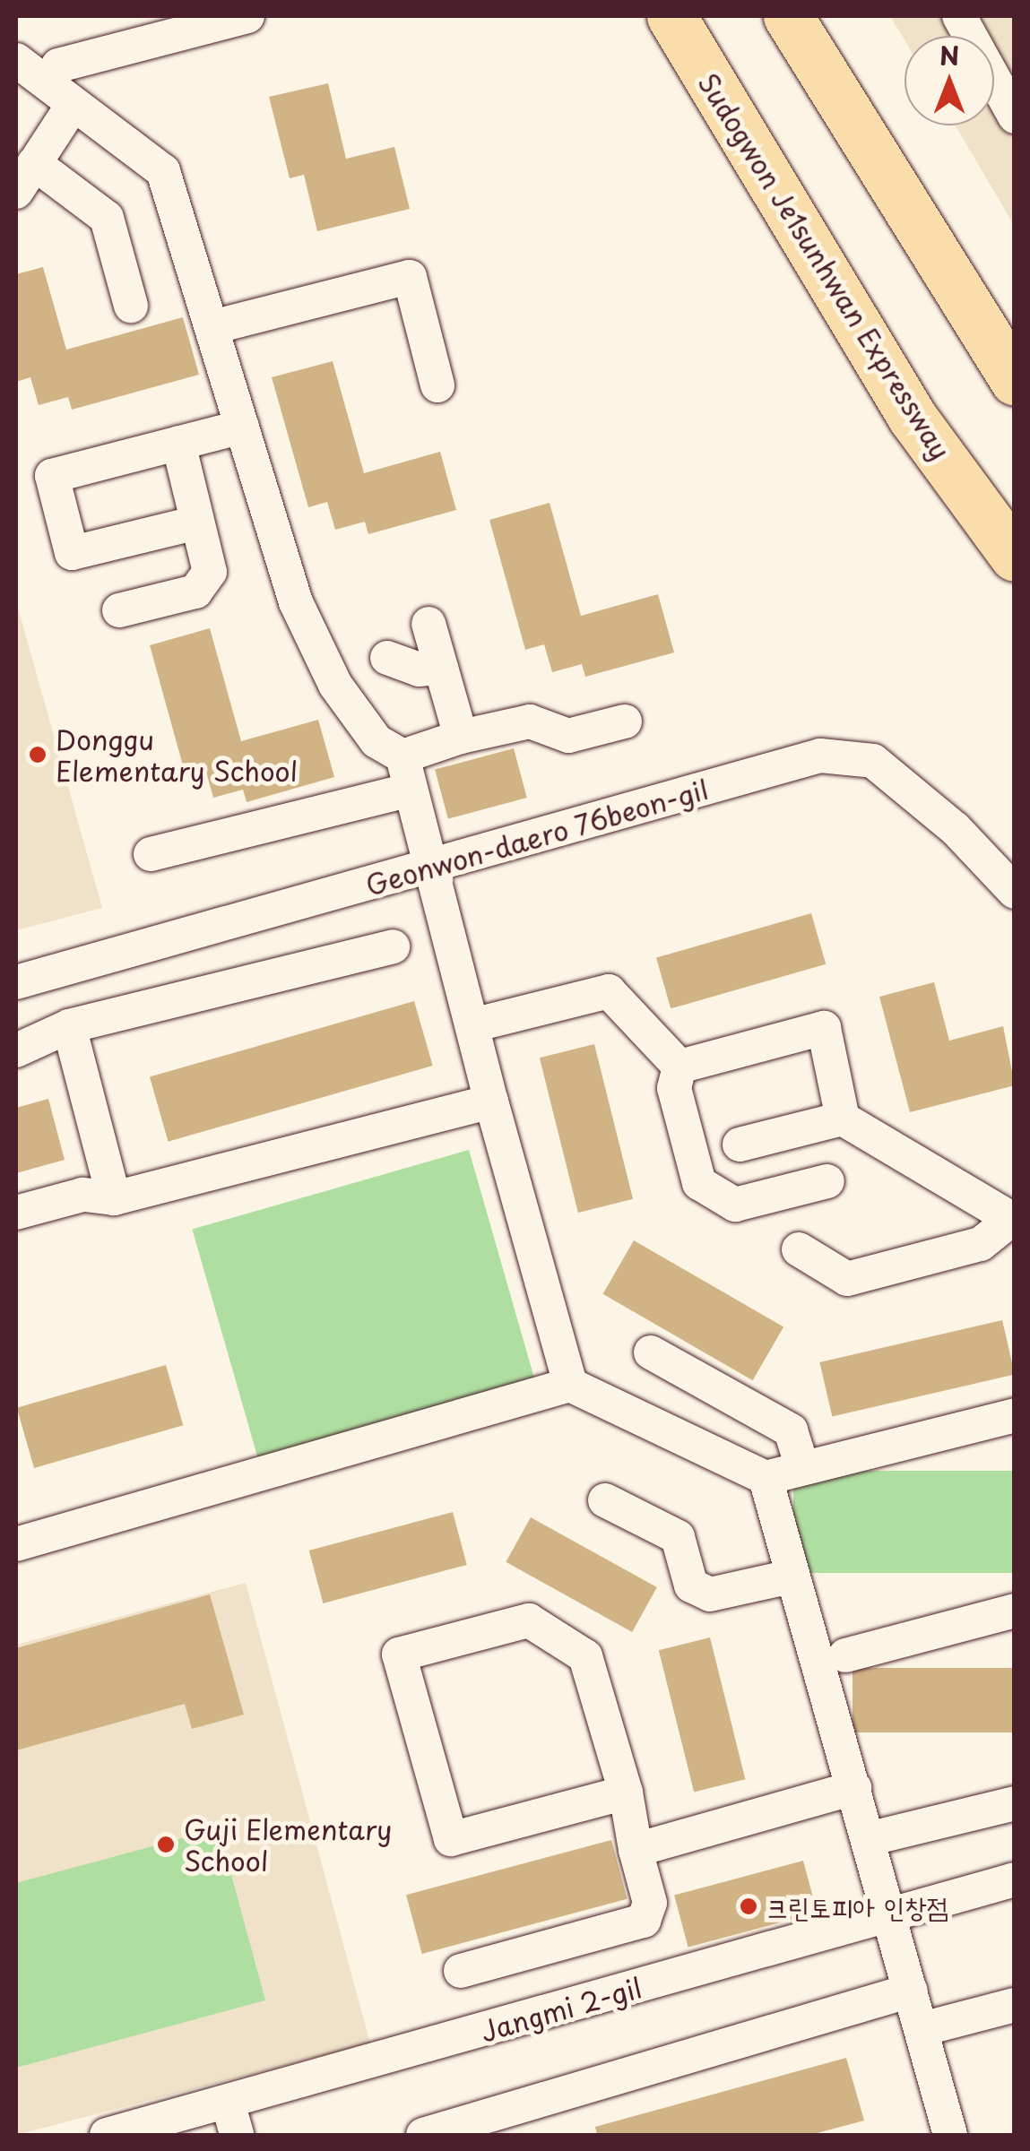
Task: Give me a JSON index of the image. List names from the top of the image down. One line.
{"streets":{"highway":["Sudogwon Je1sunhwan Expressway"],"street":["Geonwon-daero 76beon-gil","Jangmi 2-gil"]},"places":["Donggu Elementary School","Guji Elementary School","크린토피아 인창점"],"north":"top"}
